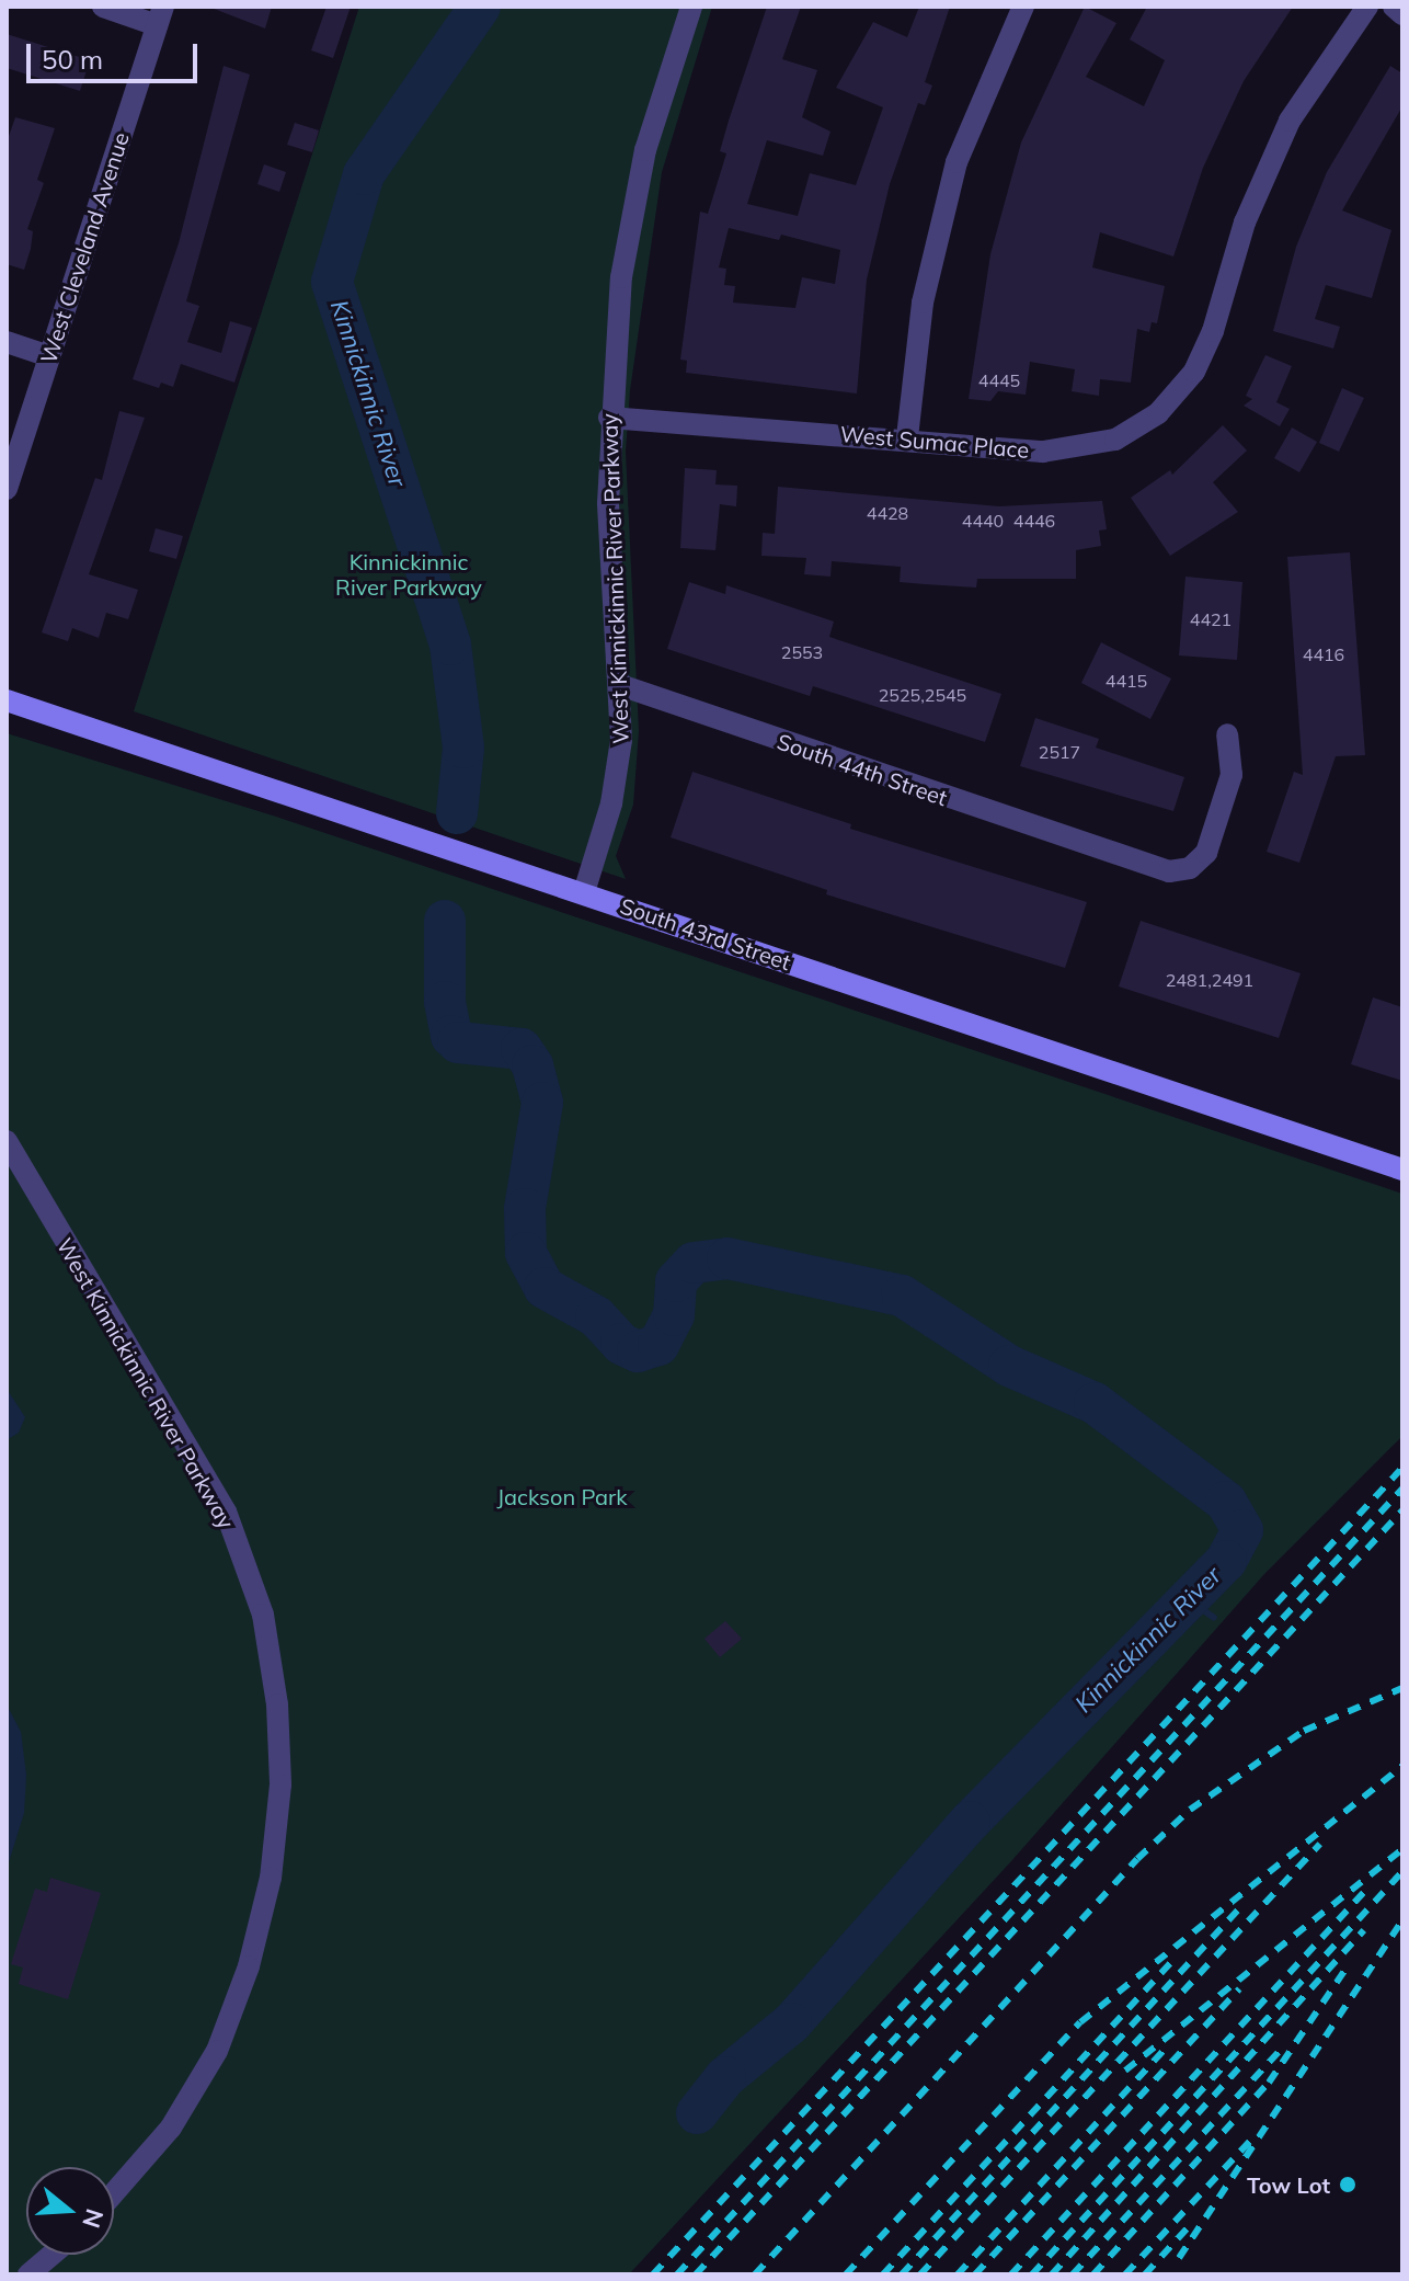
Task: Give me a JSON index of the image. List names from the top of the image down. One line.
{"streets":{"main road":["South 43rd Street"],"street":["West Cleveland Avenue","West Sumac Place","West Kinnickinnic River Parkway","South 44th Street"]},"crossings":[["West Sumac Place","West Kinnickinnic River Parkway"],["West Kinnickinnic River Parkway","South 44th Street"],["West Kinnickinnic River Parkway","South 43rd Street"]],"water":["Kinnickinnic River"],"parks":["Kinnickinnic River Parkway","Jackson Park"],"places":["Tow Lot"],"house_numbers":["4445","4428","4440","4446","4421","2553","4416","4415","2525,2545","2517","2481,2491"],"scale_bar":"50 m","north":"right"}
